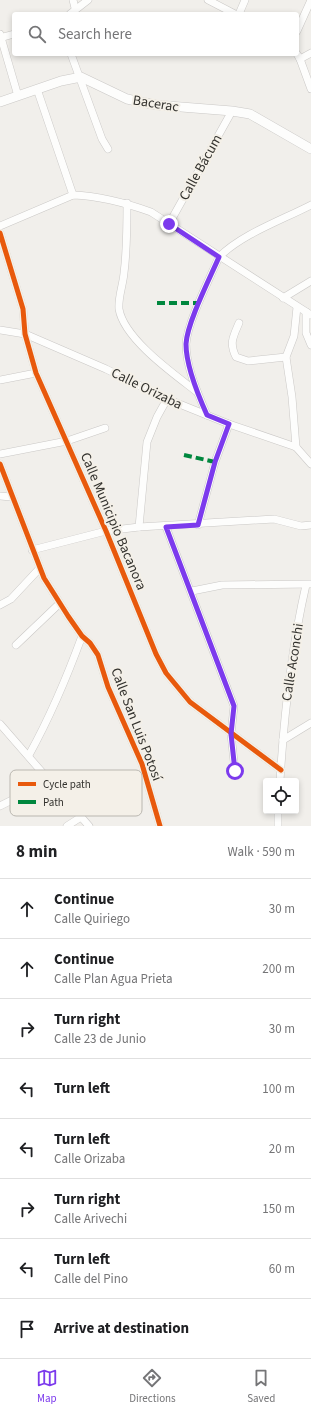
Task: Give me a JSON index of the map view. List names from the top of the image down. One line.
{"streets":{"street":["Bacerac","Calle Bácum","Calle Orizaba","Calle Municipio Bacanora","Calle Aconchi","Calle San Luis Potosí"]},"crossings":[["Bacerac","Calle Bácum"],["Calle Orizaba","Calle Municipio Bacanora"]],"legend":["Cycle path","Path"],"page":{"search":"Search here","heading":["8 min","Walk · 590 m"],"list":[["Continue","Calle Quiriego","30 m"],["Continue","Calle Plan Agua Prieta","200 m"],["Turn right","Calle 23 de Junio","30 m"],["Turn left","100 m"],["Turn left","Calle Orizaba","20 m"],["Turn right","Calle Arivechi","150 m"],["Turn left","Calle del Pino","60 m"],"Arrive at destination"],"nav":["Map","Directions","Saved"]}}
